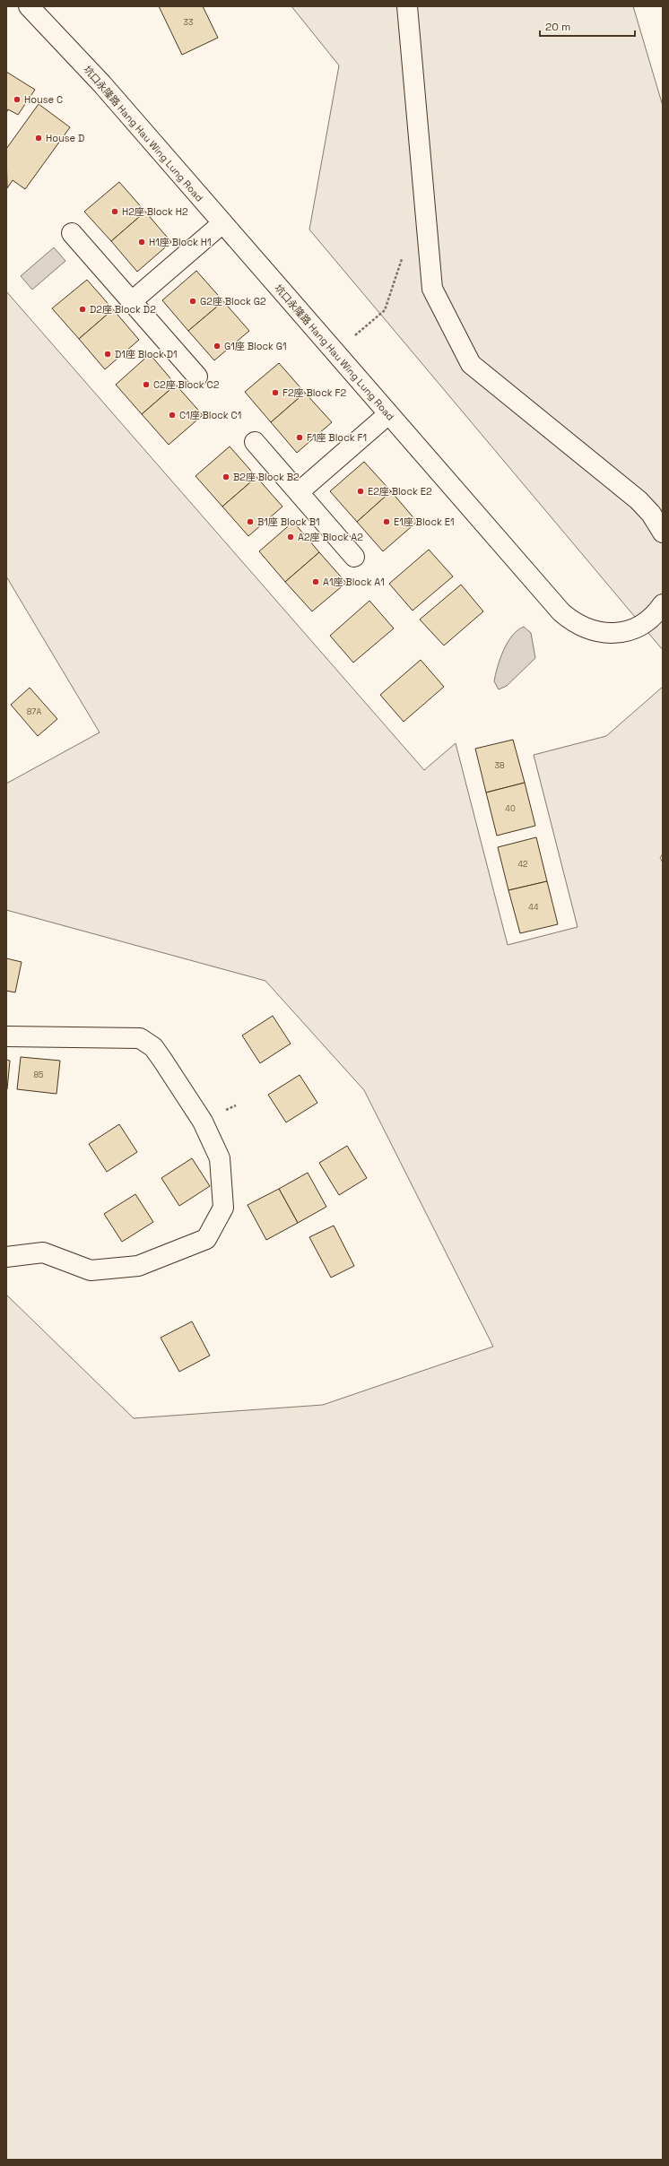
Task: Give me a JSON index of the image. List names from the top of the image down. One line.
{"streets":{"street":["坑口永隆路 Hang Hau Wing Lung Road"]},"places":["House C","House D","H2座 Block H2","H1座 Block H1","G2座 Block G2","D2座 Block D2","G1座 Block G1","D1座 Block D1","C2座 Block C2","F2座 Block F2","C1座 Block C1","F1座 Block F1","B2座 Block B2","E2座 Block E2","B1座 Block B1","E1座 Block E1","A2座 Block A2","A1座 Block A1"],"house_numbers":["33","87A","38","40","42","44","85"],"scale_bar":"20 m"}
